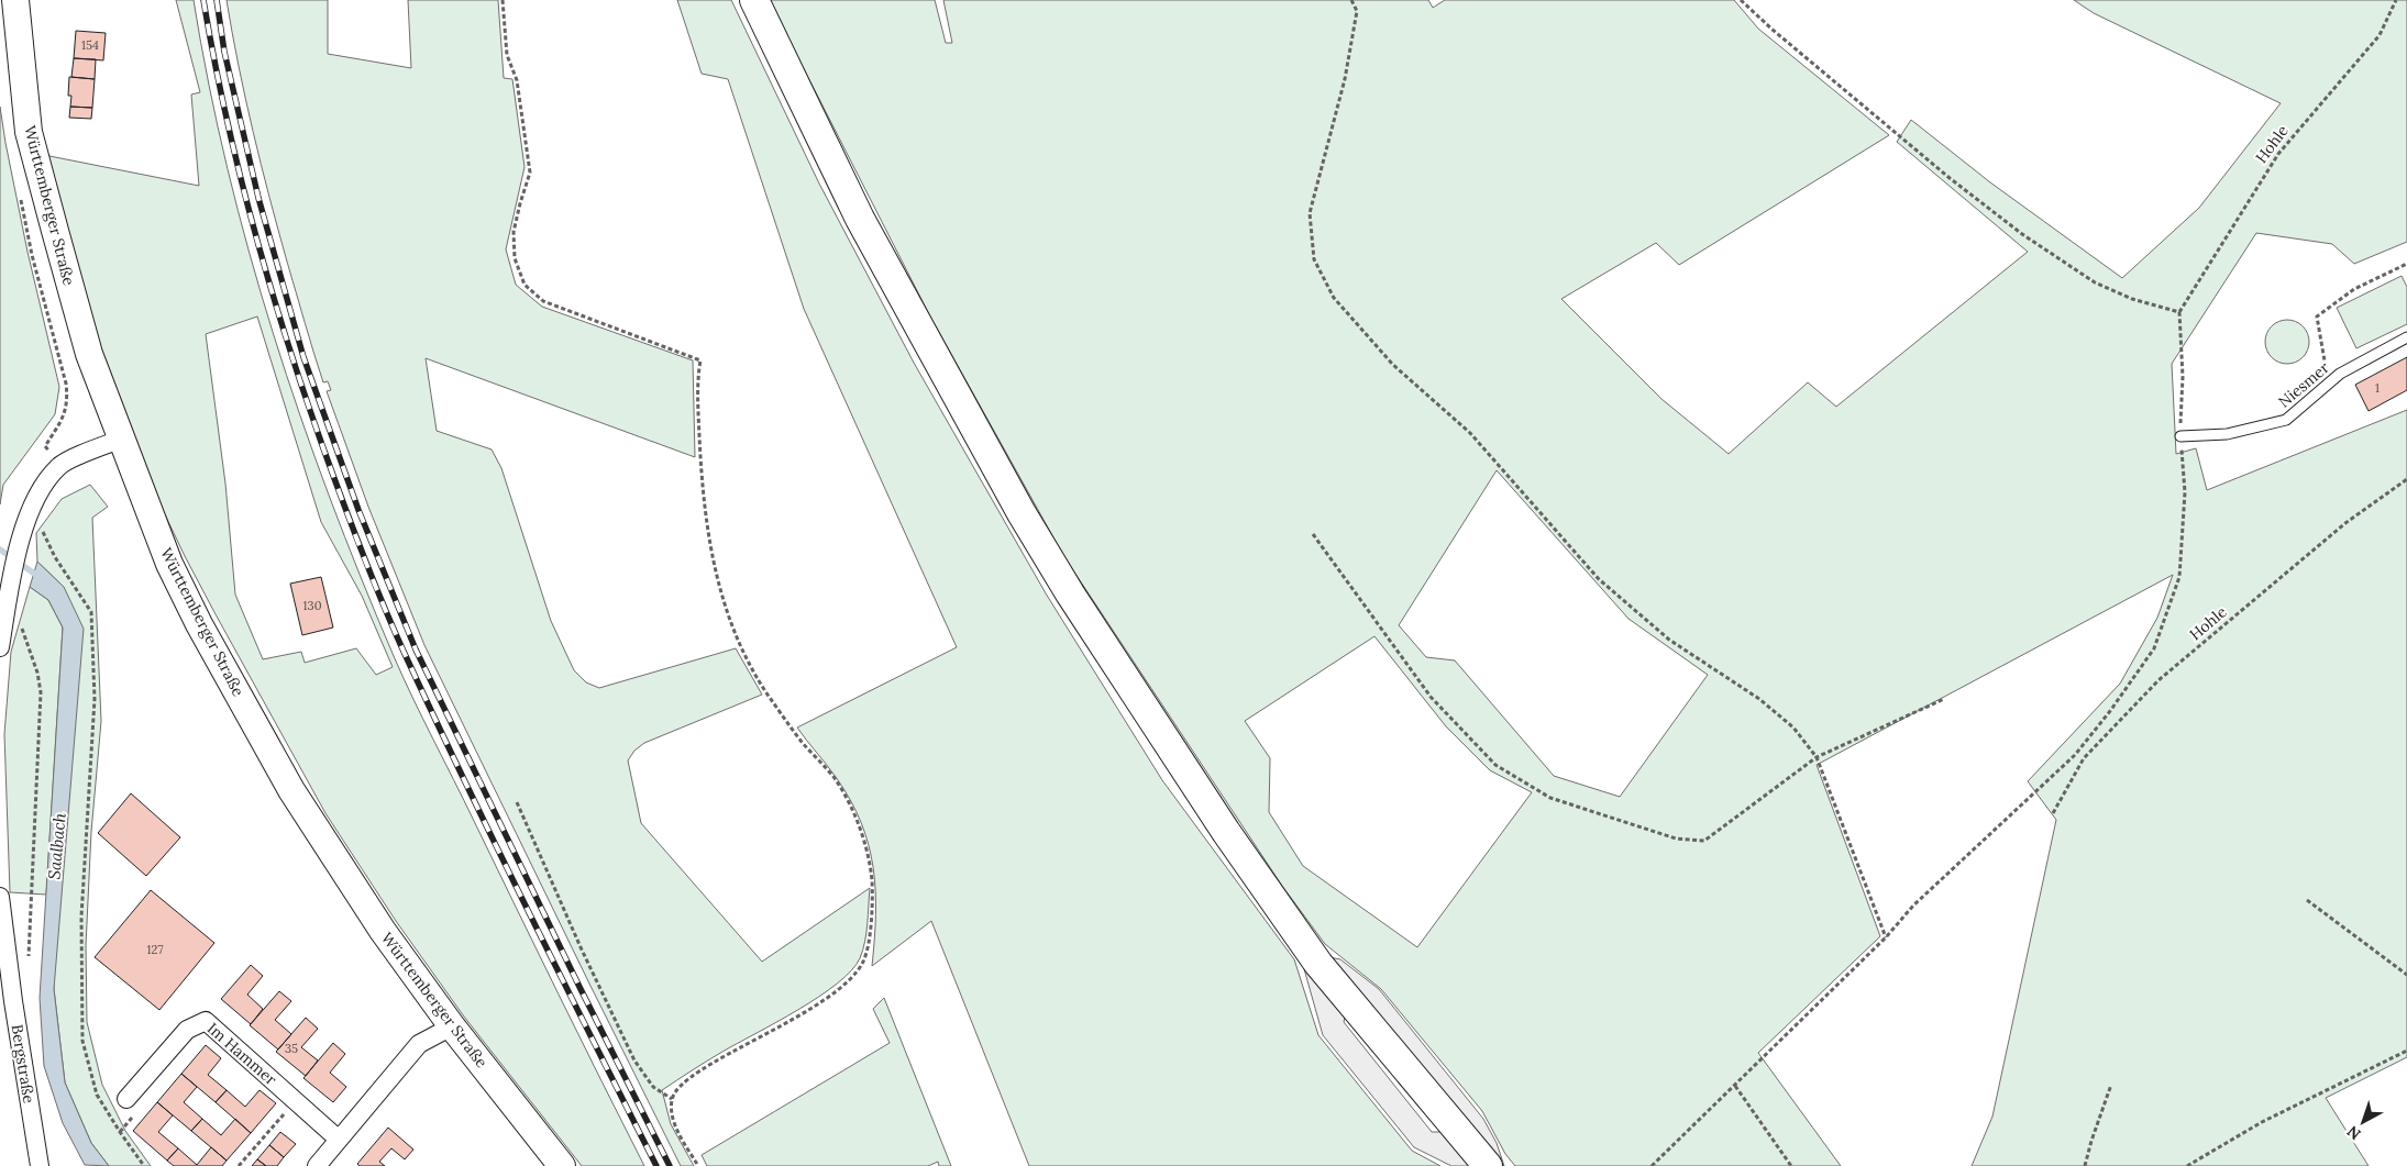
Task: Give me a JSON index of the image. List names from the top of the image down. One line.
{"streets":{"main road":["Württemberger Straße"],"street":["Im Hammer","Bergstraße"],"lane":["Niesmer"],"path":["Hohle"]},"water":["Saalbach"],"house_numbers":["154","1","130","127","35"],"north":"bottom left"}
